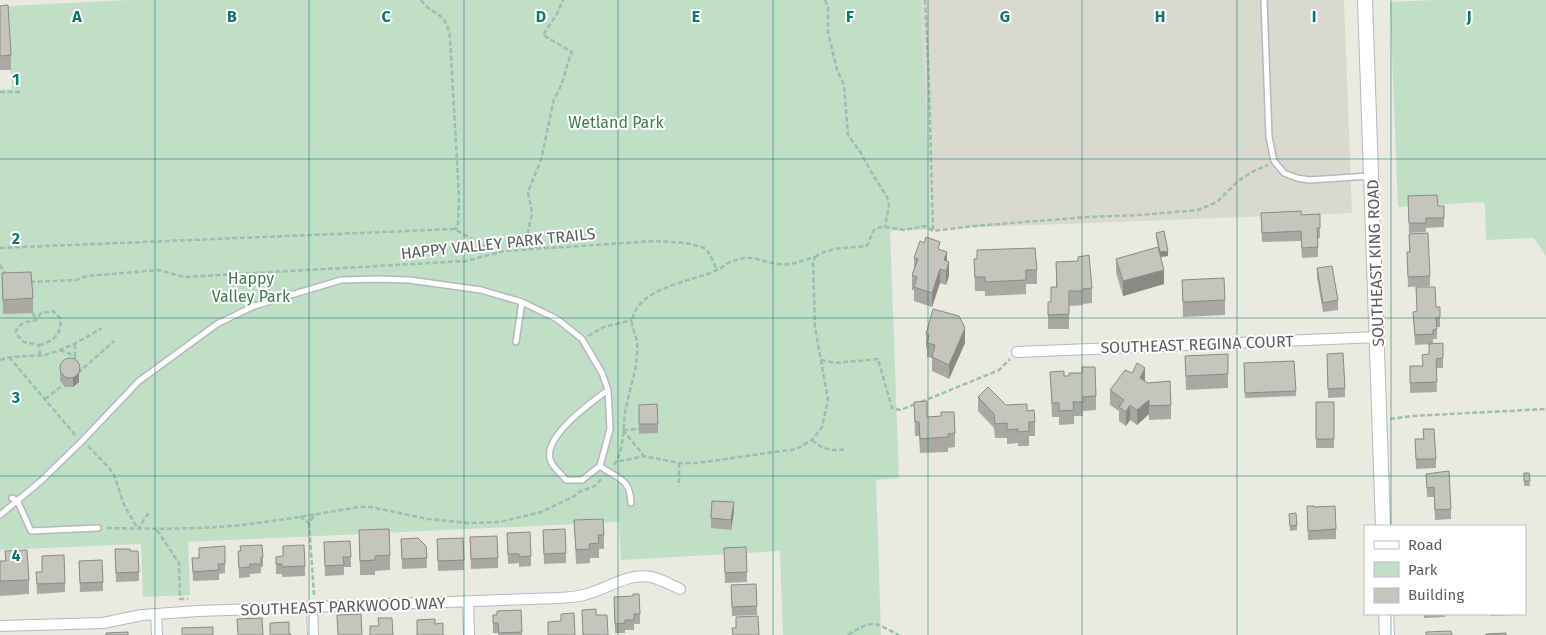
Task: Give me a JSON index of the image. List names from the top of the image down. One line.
{"streets":{"main road":["SOUTHEAST KING ROAD"],"street":["SOUTHEAST REGINA COURT","SOUTHEAST PARKWOOD WAY"],"path":["HAPPY VALLEY PARK TRAILS"]},"crossings":[["SOUTHEAST KING ROAD","SOUTHEAST REGINA COURT"]],"parks":["Wetland Park","Happy Valley Park"],"legend":["Road","Park","Building"],"grid":{"columns":["A","B","C","D","E","F","G","H","I","J"],"rows":["1","2","3","4"]}}
